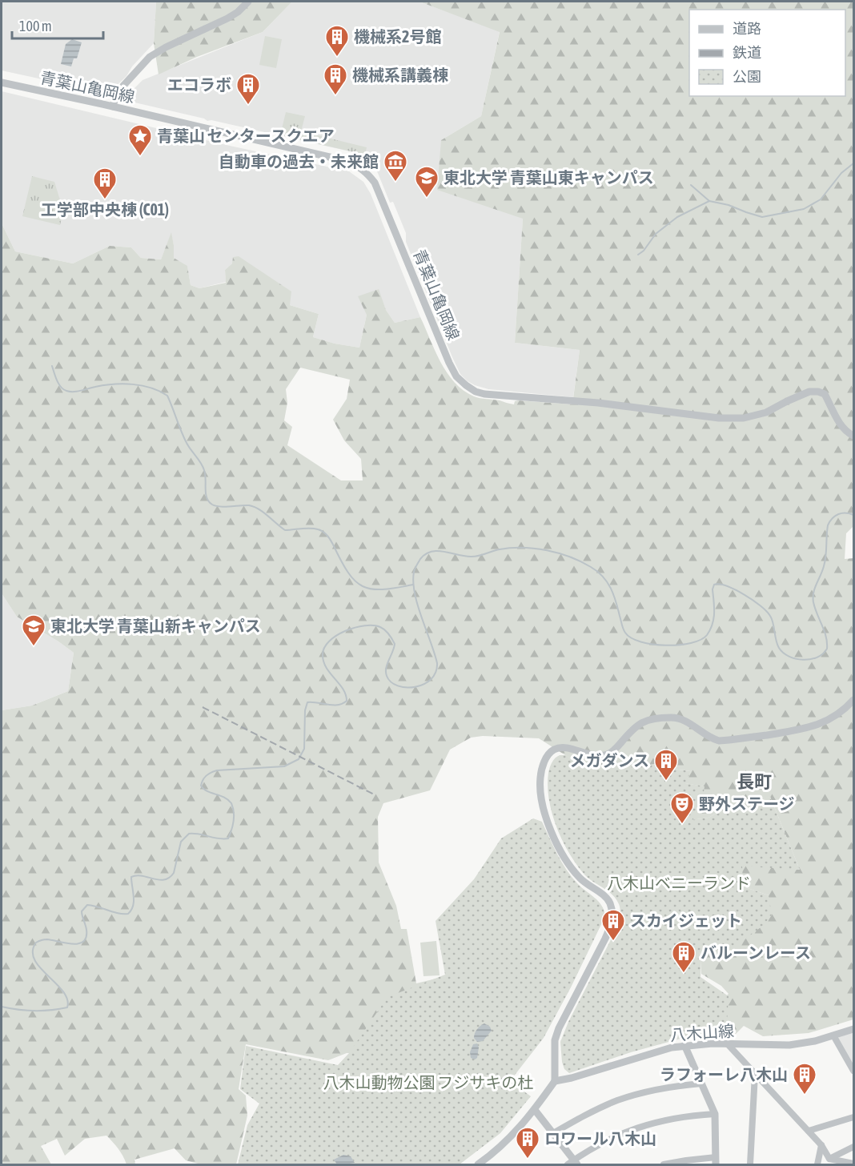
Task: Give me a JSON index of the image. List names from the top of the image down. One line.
{"streets":{"street":["青葉山亀岡線","八木山線"]},"districts":["長町"],"parks":["八木山ベニーランド","八木山動物公園 フジサキの杜"],"places":{"building":["機械系2号館","機械系講義棟","エコラボ","工学部中央棟 (C01)","メガダンス","スカイジェット","バルーンレース","ラフォーレ八木山","ロワール八木山"],"place":["青葉山 センタースクエア"],"museum":["自動車の過去・未来館"],"school or university":["東北大学 青葉山東キャンパス","東北大学 青葉山新キャンパス"],"theatre":["野外ステージ"]},"legend":["道路","鉄道","公園"],"scale_bar":"100 m"}
